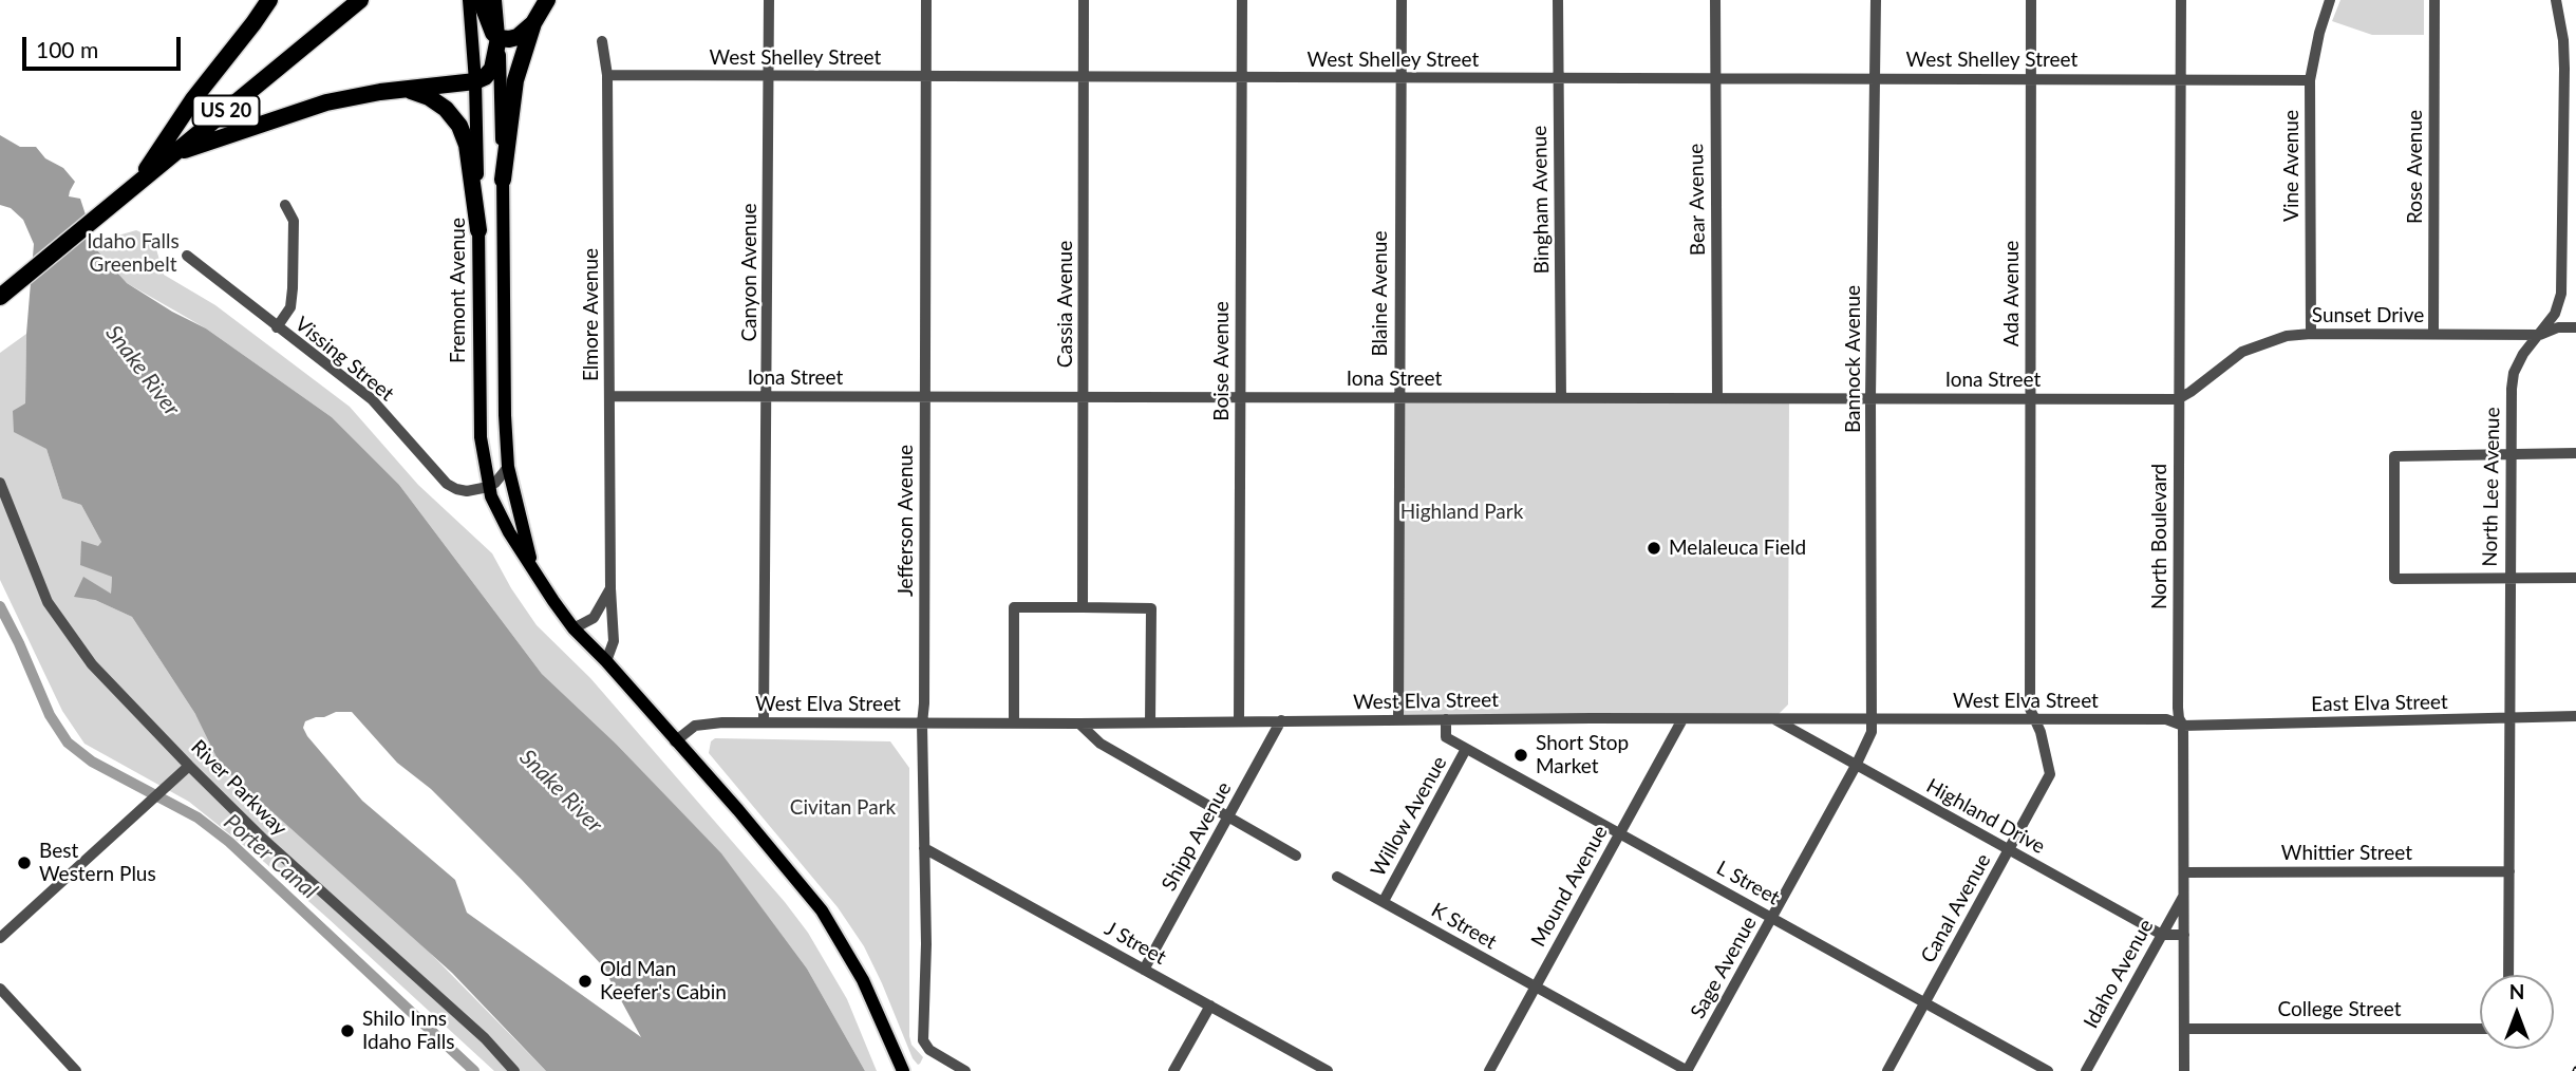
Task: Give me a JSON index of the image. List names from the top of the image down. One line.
{"streets":{"highway":["US 20"],"main road":["Fremont Avenue"],"street":["West Shelley Street","Vine Avenue","Rose Avenue","Bingham Avenue","Bear Avenue","Canyon Avenue","Blaine Avenue","Ada Avenue","Cassia Avenue","Elmore Avenue","Sunset Drive","Vissing Street","Bannock Avenue","Boise Avenue","Iona Street","North Lee Avenue","Jefferson Avenue","North Boulevard","West Elva Street","East Elva Street","River Parkway","Willow Avenue","Highland Drive","Shipp Avenue","Whittier Street","L Street","Mound Avenue","Canal Avenue","K Street","J Street","Sage Avenue","Idaho Avenue","College Street"]},"crossings":[["West Shelley Street","Vine Avenue"],["West Shelley Street","Bingham Avenue"],["West Shelley Street","Bear Avenue"],["West Shelley Street","Canyon Avenue"],["West Shelley Street","Blaine Avenue"],["West Shelley Street","Ada Avenue"],["West Shelley Street","Cassia Avenue"],["West Shelley Street","Elmore Avenue"],["West Shelley Street","Bannock Avenue"],["West Shelley Street","Boise Avenue"],["West Shelley Street","Jefferson Avenue"],["West Shelley Street","North Boulevard"],["Vine Avenue","Sunset Drive"],["Rose Avenue","Sunset Drive"],["Bingham Avenue","Iona Street"],["Bear Avenue","Iona Street"],["Canyon Avenue","Iona Street"],["Canyon Avenue","West Elva Street"],["Fremont Avenue","Elmore Avenue"],["Fremont Avenue","Vissing Street"],["Fremont Avenue","West Elva Street"],["Blaine Avenue","Iona Street"],["Blaine Avenue","West Elva Street"],["Ada Avenue","Iona Street"],["Ada Avenue","West Elva Street"],["Ada Avenue","Canal Avenue"],["Cassia Avenue","Iona Street"],["Elmore Avenue","Iona Street"],["Sunset Drive","Iona Street"],["Sunset Drive","North Lee Avenue"],["Sunset Drive","North Boulevard"],["Bannock Avenue","Iona Street"],["Bannock Avenue","West Elva Street"],["Bannock Avenue","Highland Drive"],["Bannock Avenue","Sage Avenue"],["Boise Avenue","Iona Street"],["Boise Avenue","West Elva Street"],["Iona Street","Jefferson Avenue"],["Iona Street","North Boulevard"],["North Lee Avenue","East Elva Street"],["North Lee Avenue","Whittier Street"],["Jefferson Avenue","West Elva Street"],["Jefferson Avenue","J Street"],["North Boulevard","West Elva Street"],["North Boulevard","East Elva Street"],["North Boulevard","Highland Drive"],["North Boulevard","Whittier Street"],["North Boulevard","Idaho Avenue"],["North Boulevard","College Street"],["West Elva Street","East Elva Street"],["West Elva Street","Highland Drive"],["West Elva Street","Shipp Avenue"],["West Elva Street","L Street"],["West Elva Street","Mound Avenue"],["West Elva Street","Canal Avenue"],["Willow Avenue","L Street"],["Willow Avenue","K Street"],["Highland Drive","Canal Avenue"],["Highland Drive","Sage Avenue"],["Highland Drive","Idaho Avenue"],["Shipp Avenue","J Street"],["L Street","Mound Avenue"],["L Street","Canal Avenue"],["L Street","Sage Avenue"],["Mound Avenue","K Street"],["K Street","Sage Avenue"]],"water":["Snake River","Porter Canal"],"parks":["Idaho Falls Greenbelt","Highland Park","Civitan Park"],"places":["Melaleuca Field","Short Stop Market","Best Western Plus","Old Man Keefer's Cabin","Shilo Inns Idaho Falls"],"scale_bar":"100 m","north":"top"}
